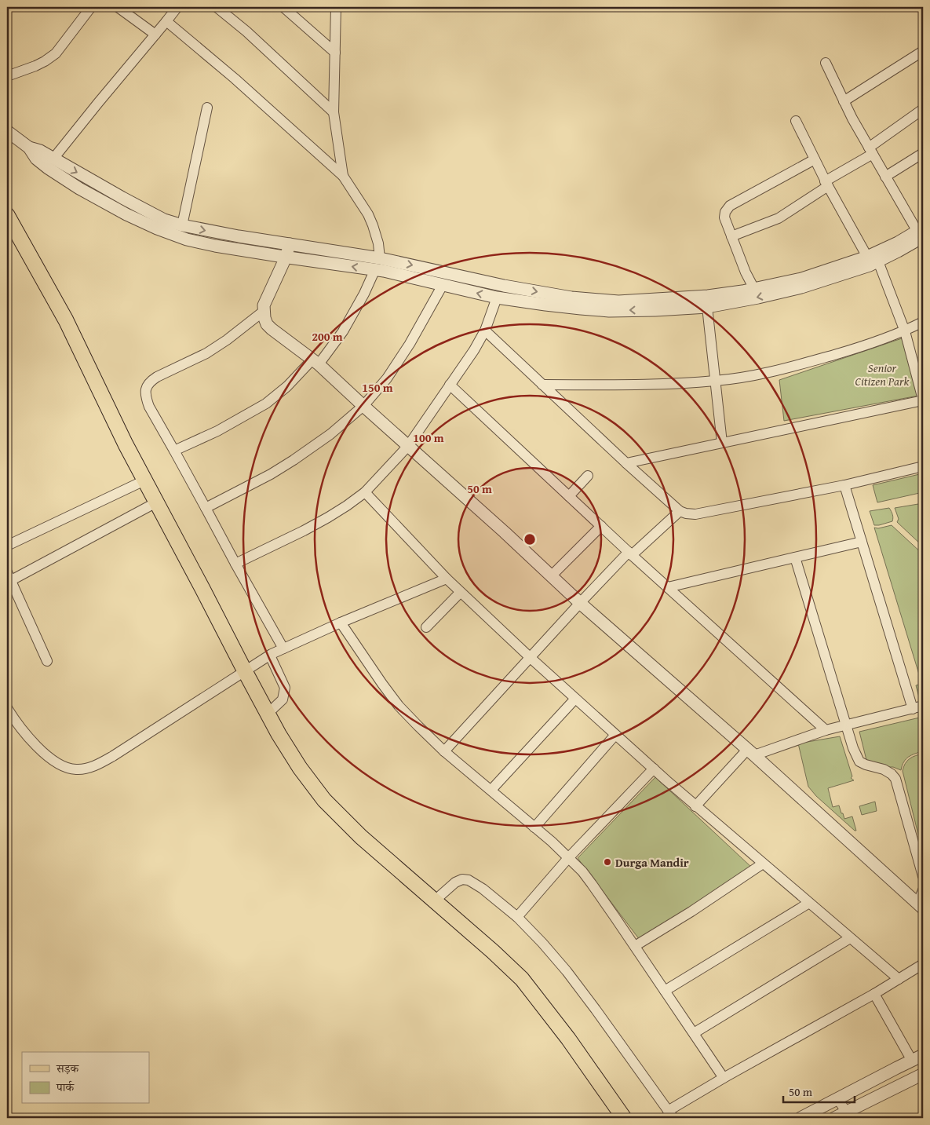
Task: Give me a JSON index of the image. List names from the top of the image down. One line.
{"parks":["Senior Citizen Park"],"places":["Durga Mandir"],"legend":["सड़क","पार्क"],"scale_bar":"50 m","rings":["200 m","150 m","100 m","50 m"]}
